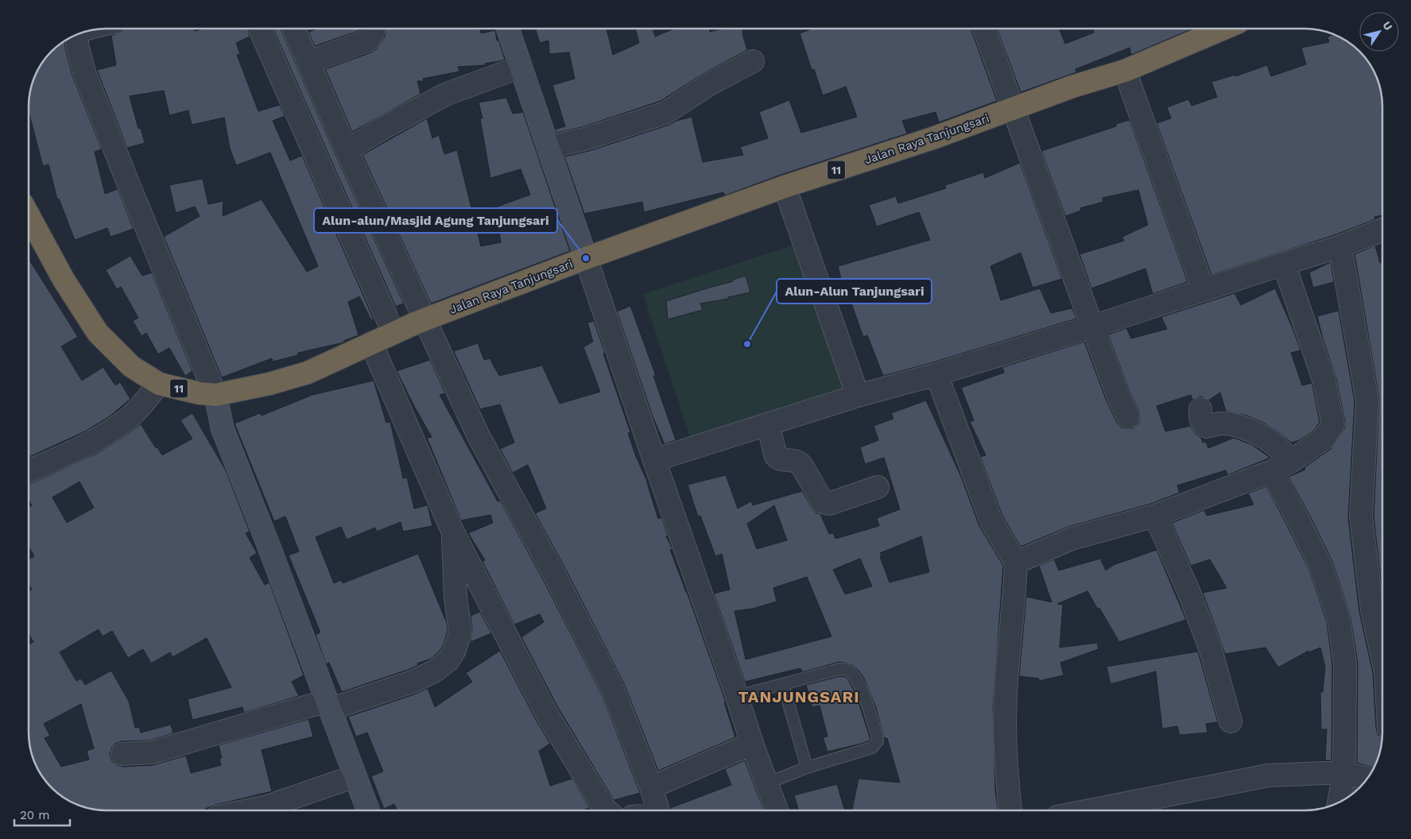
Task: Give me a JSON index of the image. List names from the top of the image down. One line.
{"streets":{"highway":["Jalan Raya Tanjungsari","11"]},"crossings":[["Jalan Raya Tanjungsari","11"]],"districts":["TANJUNGSARI"],"places":["Alun-alun/Masjid Agung Tanjungsari","Alun-Alun Tanjungsari"],"scale_bar":"20 m","north":"top right"}
